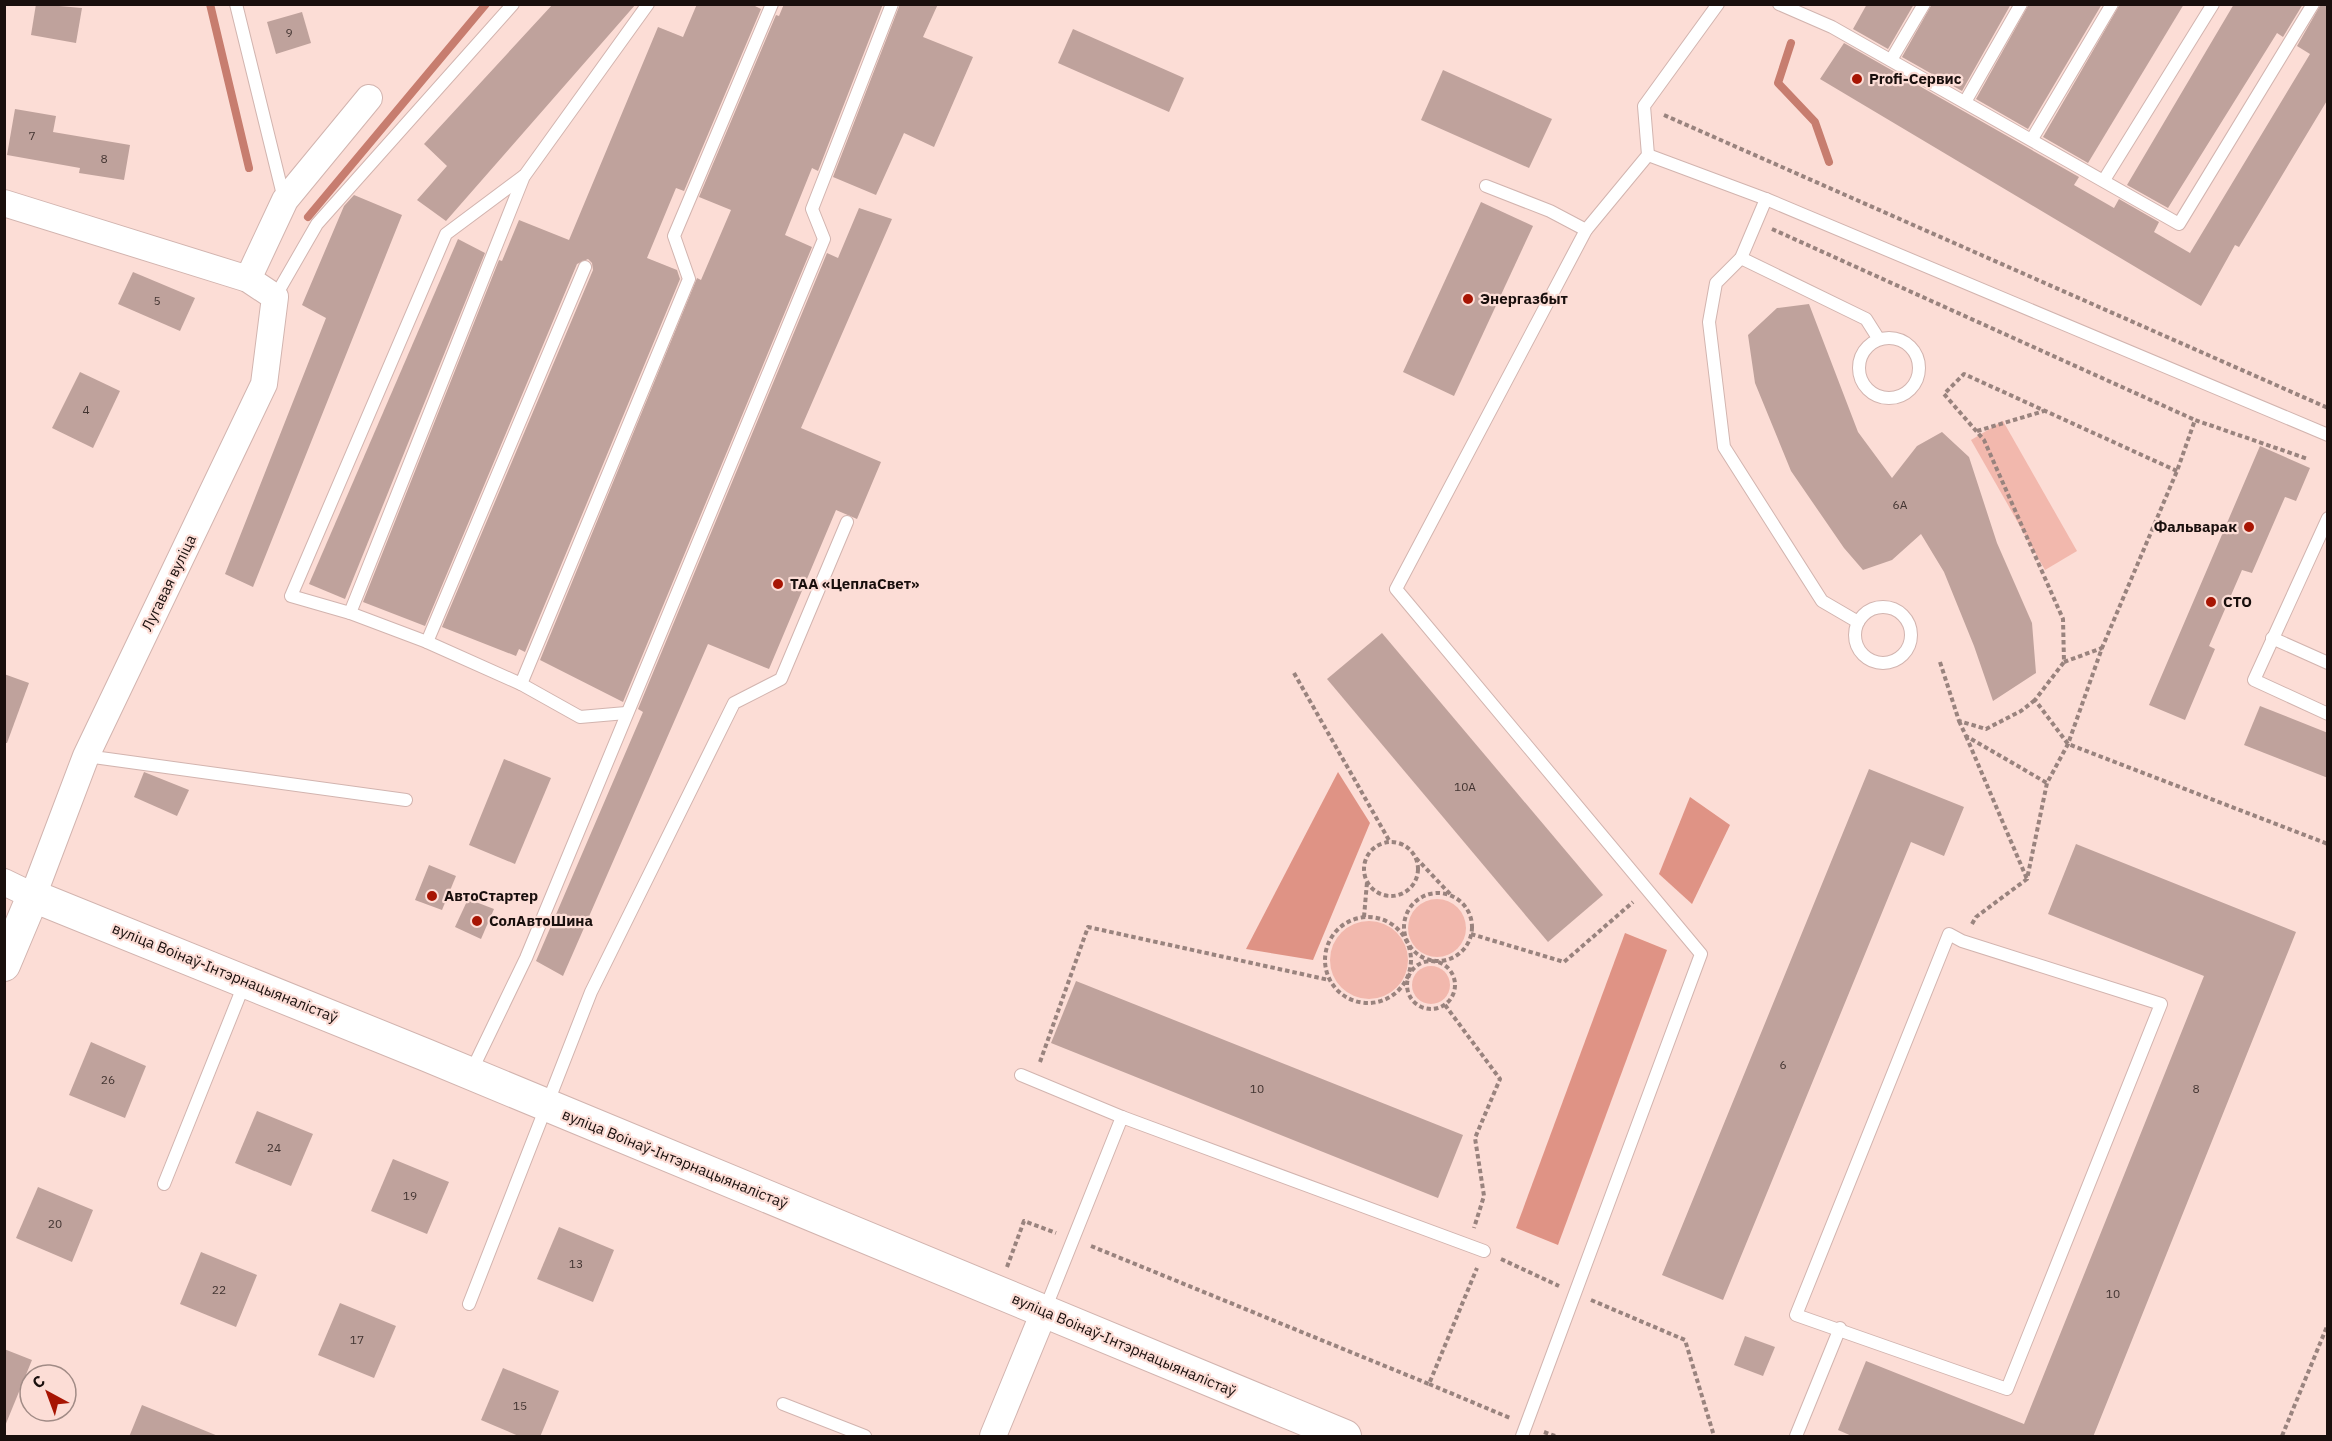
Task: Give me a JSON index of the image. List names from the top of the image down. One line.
{"streets":{"street":["Лугавая вуліца","вуліца Воінаў-Інтэрнацыяналістаў"]},"crossings":[["Лугавая вуліца","вуліца Воінаў-Інтэрнацыяналістаў"]],"places":["Profi-Сервис","Энергазбыт","Фальварак","ТАА «ЦеплаСвет»","СТО","АвтоСтартер","СолАвтоШина"],"house_numbers":["9","7","8","5","4","6А","10А","6","26","10","8","24","19","20","13","22","10","17","15"],"north":"top left"}
